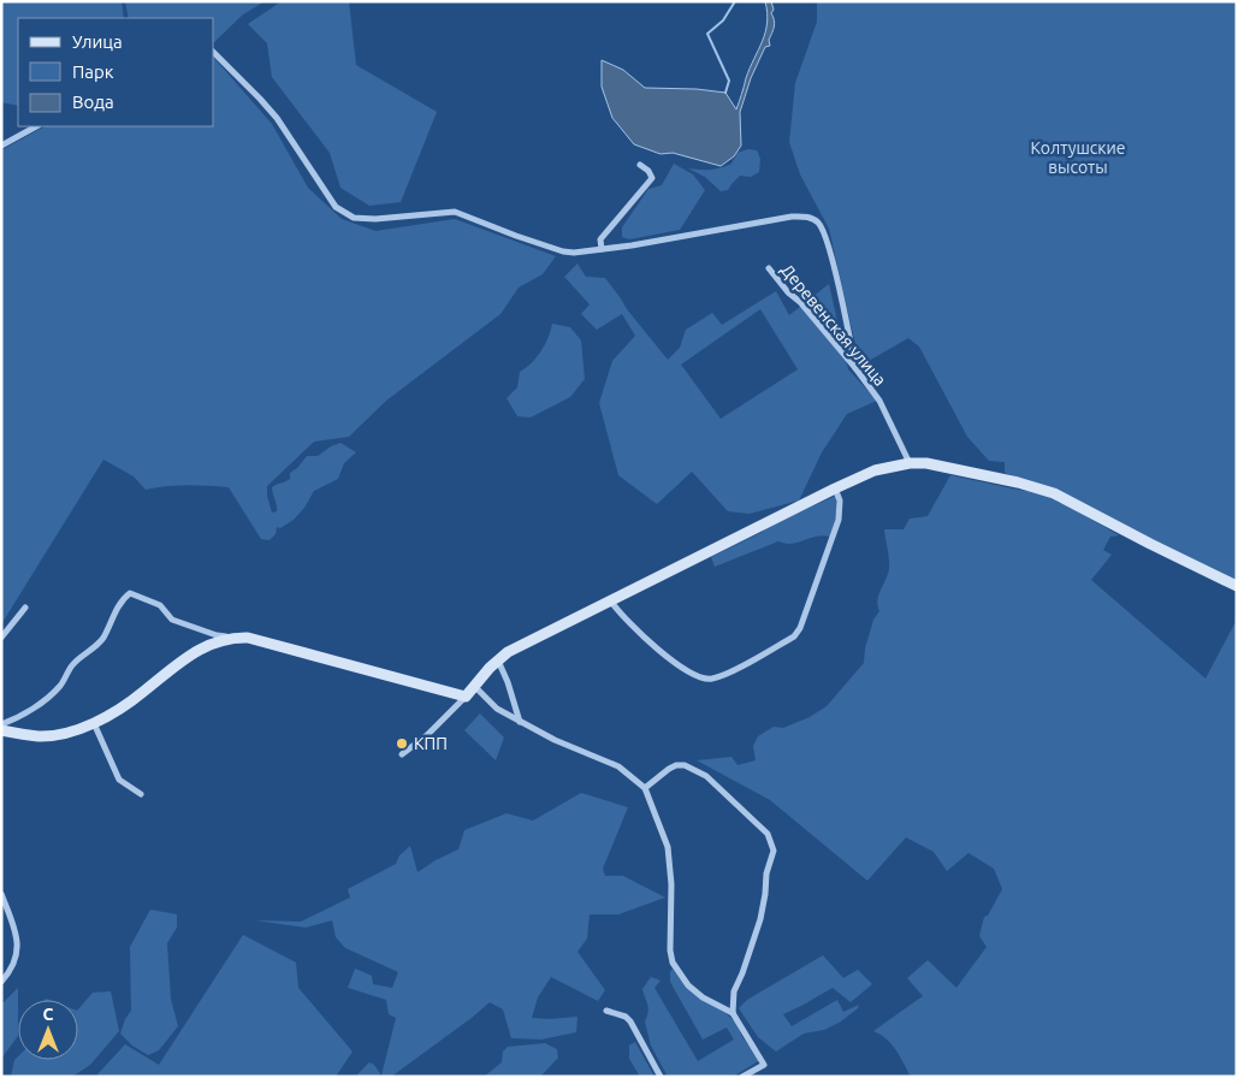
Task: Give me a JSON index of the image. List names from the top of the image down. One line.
{"streets":{"street":["Деревенская улица"]},"parks":["Колтушские высоты"],"places":["КПП"],"legend":["Улица","Парк","Вода"],"north":"top"}
